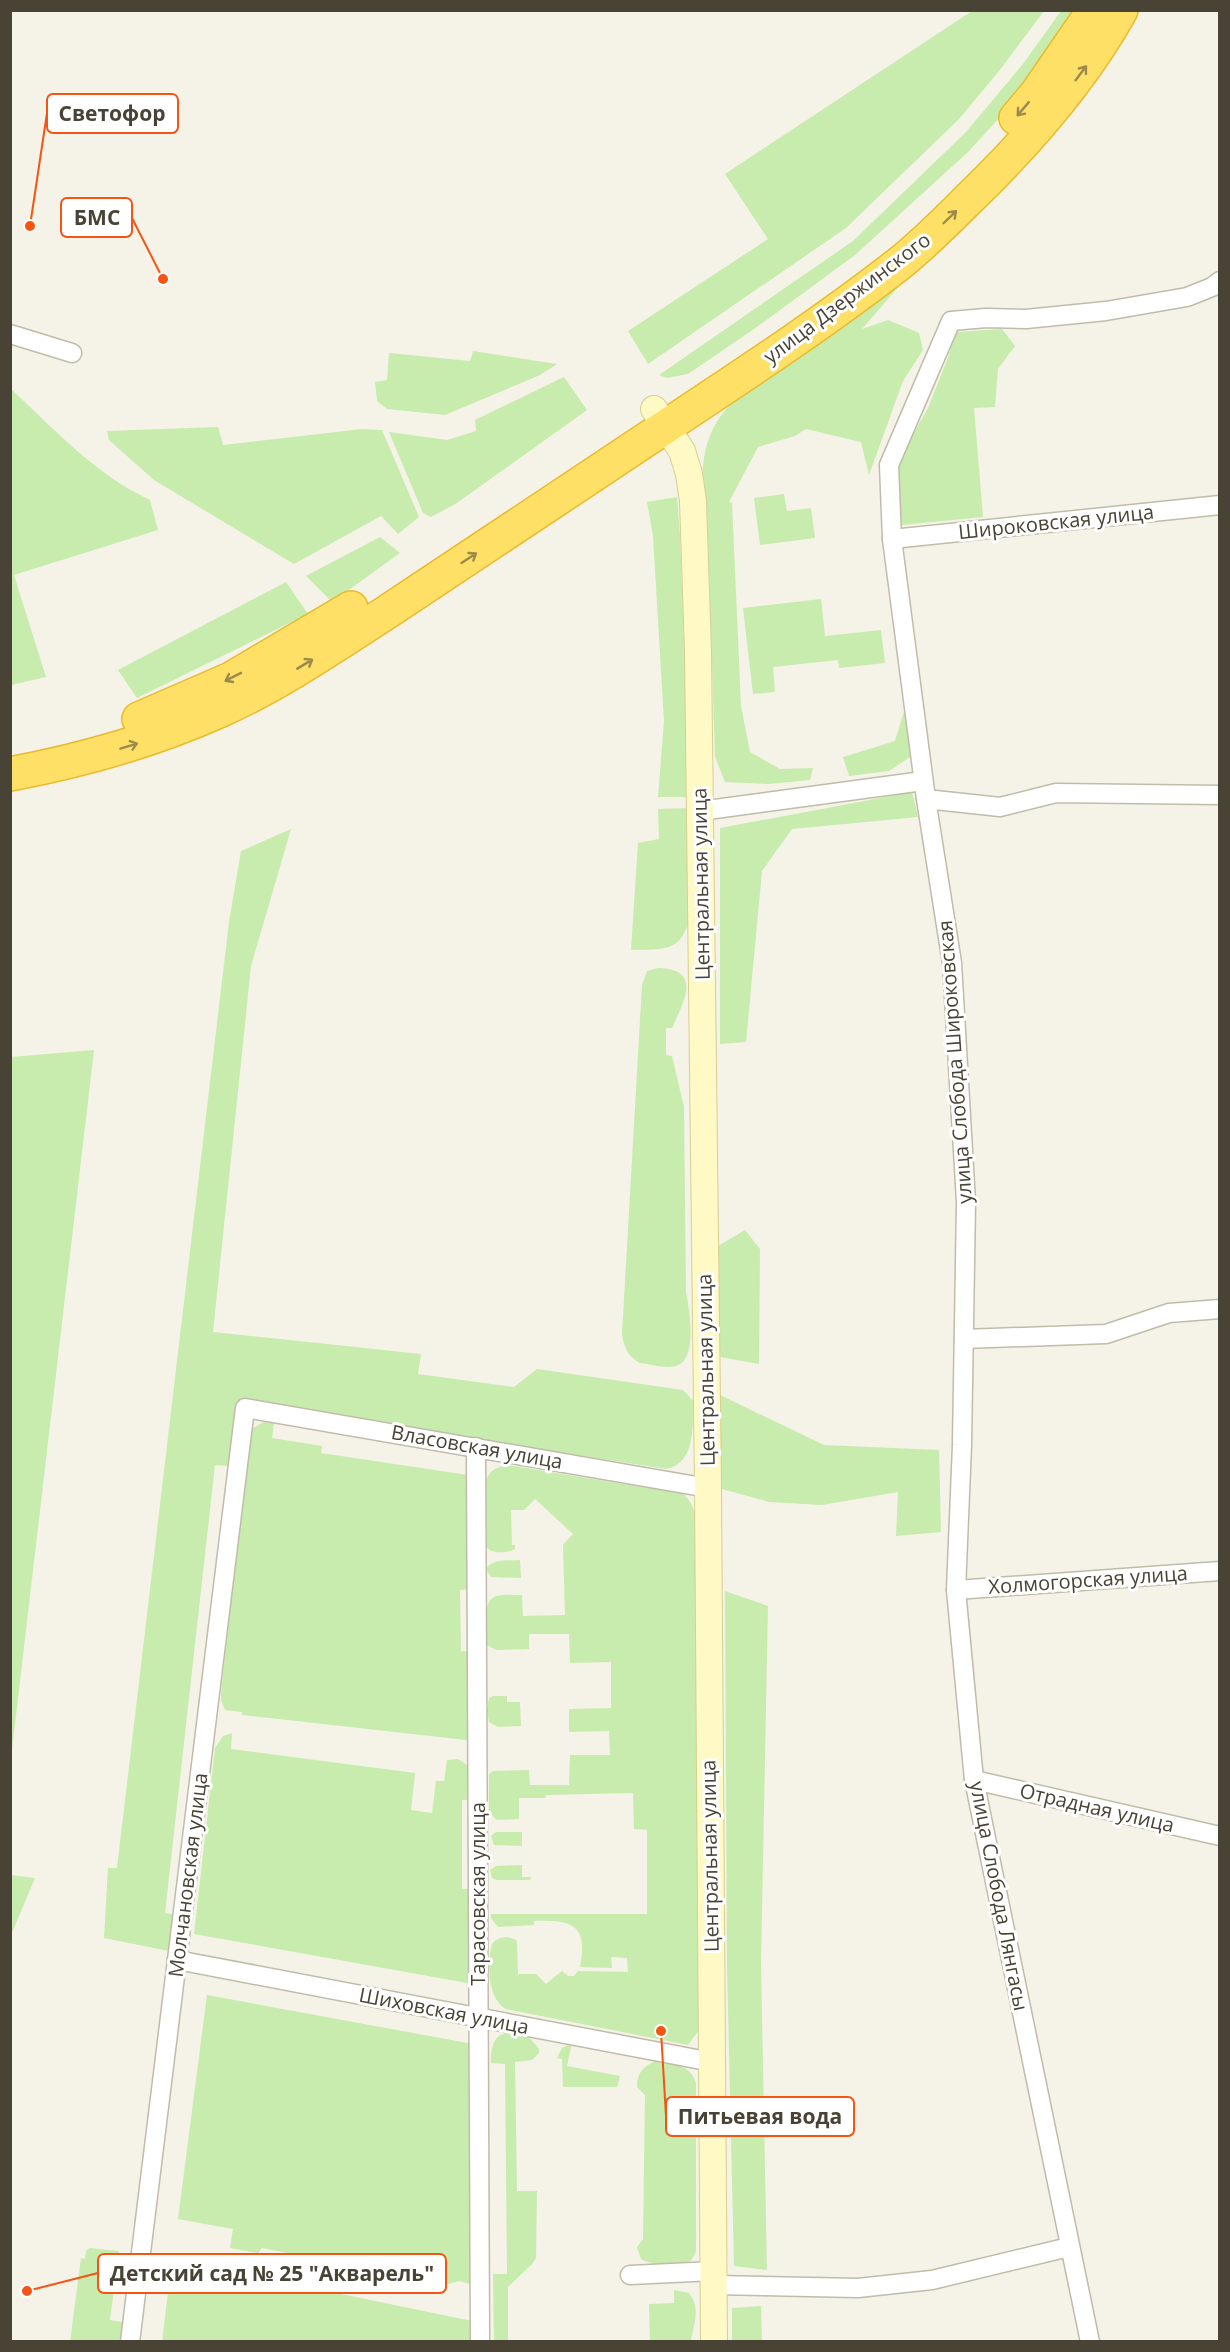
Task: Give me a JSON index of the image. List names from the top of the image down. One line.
{"streets":{"highway":["улица Дзержинского"],"street":["Широковская улица","Центральная улица","улица Слобода Широковская","Власовская улица","Холмогорская улица","Отрадная улица","Молчановская улица","Тарасовская улица","улица Слобода Лянгасы","Шиховская улица"]},"crossings":[["улица Дзержинского","Центральная улица"],["Широковская улица","улица Слобода Широковская"],["Центральная улица","Власовская улица"],["Центральная улица","Шиховская улица"],["улица Слобода Широковская","улица Слобода Лянгасы"],["Власовская улица","Молчановская улица"],["Власовская улица","Тарасовская улица"],["Холмогорская улица","улица Слобода Лянгасы"],["Отрадная улица","улица Слобода Лянгасы"],["Молчановская улица","Шиховская улица"],["Тарасовская улица","Шиховская улица"]],"places":["Светофор","БМС","Питьевая вода","Детский сад № 25 \"Акварель\""]}
